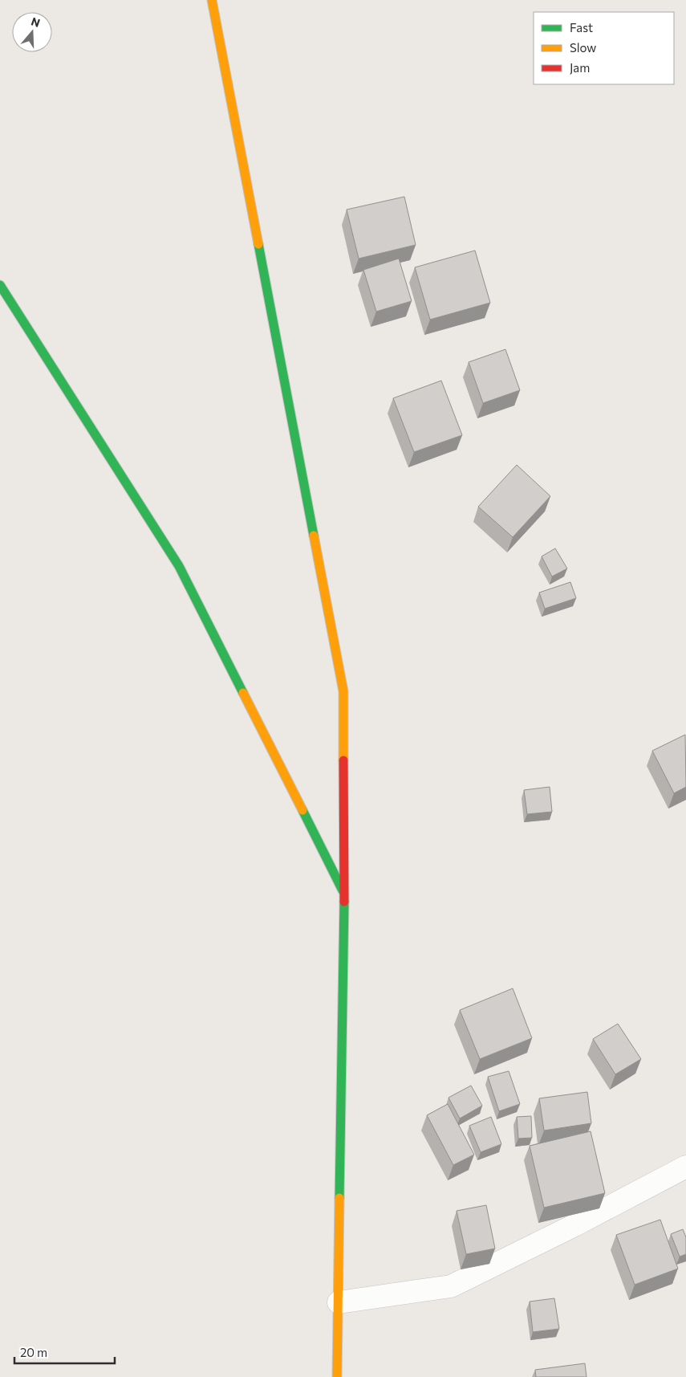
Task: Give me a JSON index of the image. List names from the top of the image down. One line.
{"legend":["Fast","Slow","Jam"],"scale_bar":"20 m","north":"top"}
